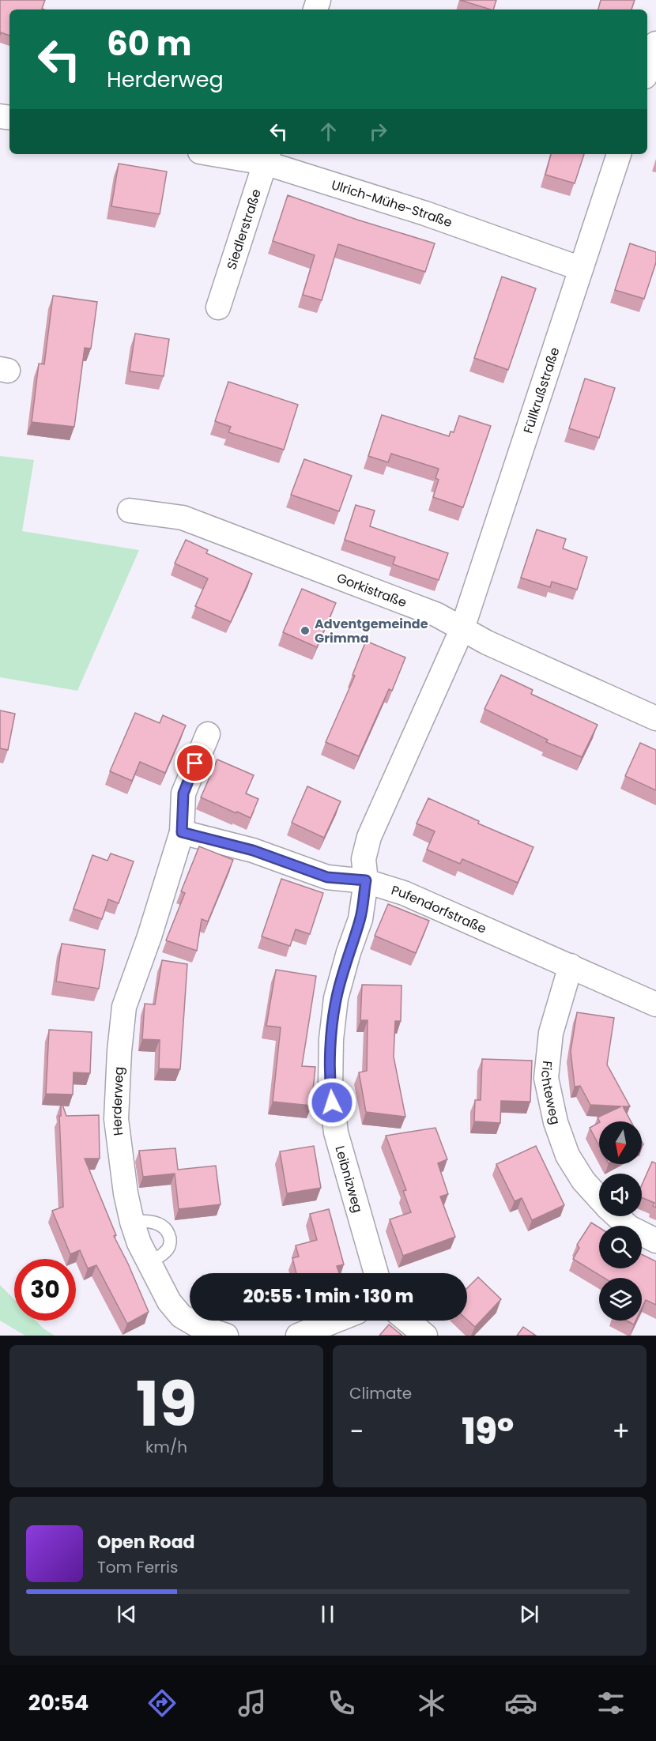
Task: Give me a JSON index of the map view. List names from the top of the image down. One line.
{"streets":{"street":["Ulrich-Mühe-Straße","Siedlerstraße","Füllkrußstraße","Gorkistraße","Pufendorfstraße","Fichteweg","Herderweg","Leibnizweg"]},"crossings":[["Ulrich-Mühe-Straße","Siedlerstraße"],["Ulrich-Mühe-Straße","Füllkrußstraße"],["Füllkrußstraße","Gorkistraße"],["Pufendorfstraße","Fichteweg"],["Pufendorfstraße","Leibnizweg"]],"places":["Adventgemeinde Grimma"],"north":"bottom","page":{"turn":["60 m","Herderweg"],"limit":"30","trip":"20:55 · 1 min · 130 m","tile":[["19","km/h"],"Climate"],"heat":["−","19°","+"],"song":["Open Road","Tom Ferris"],"tabs":"20:54"}}
